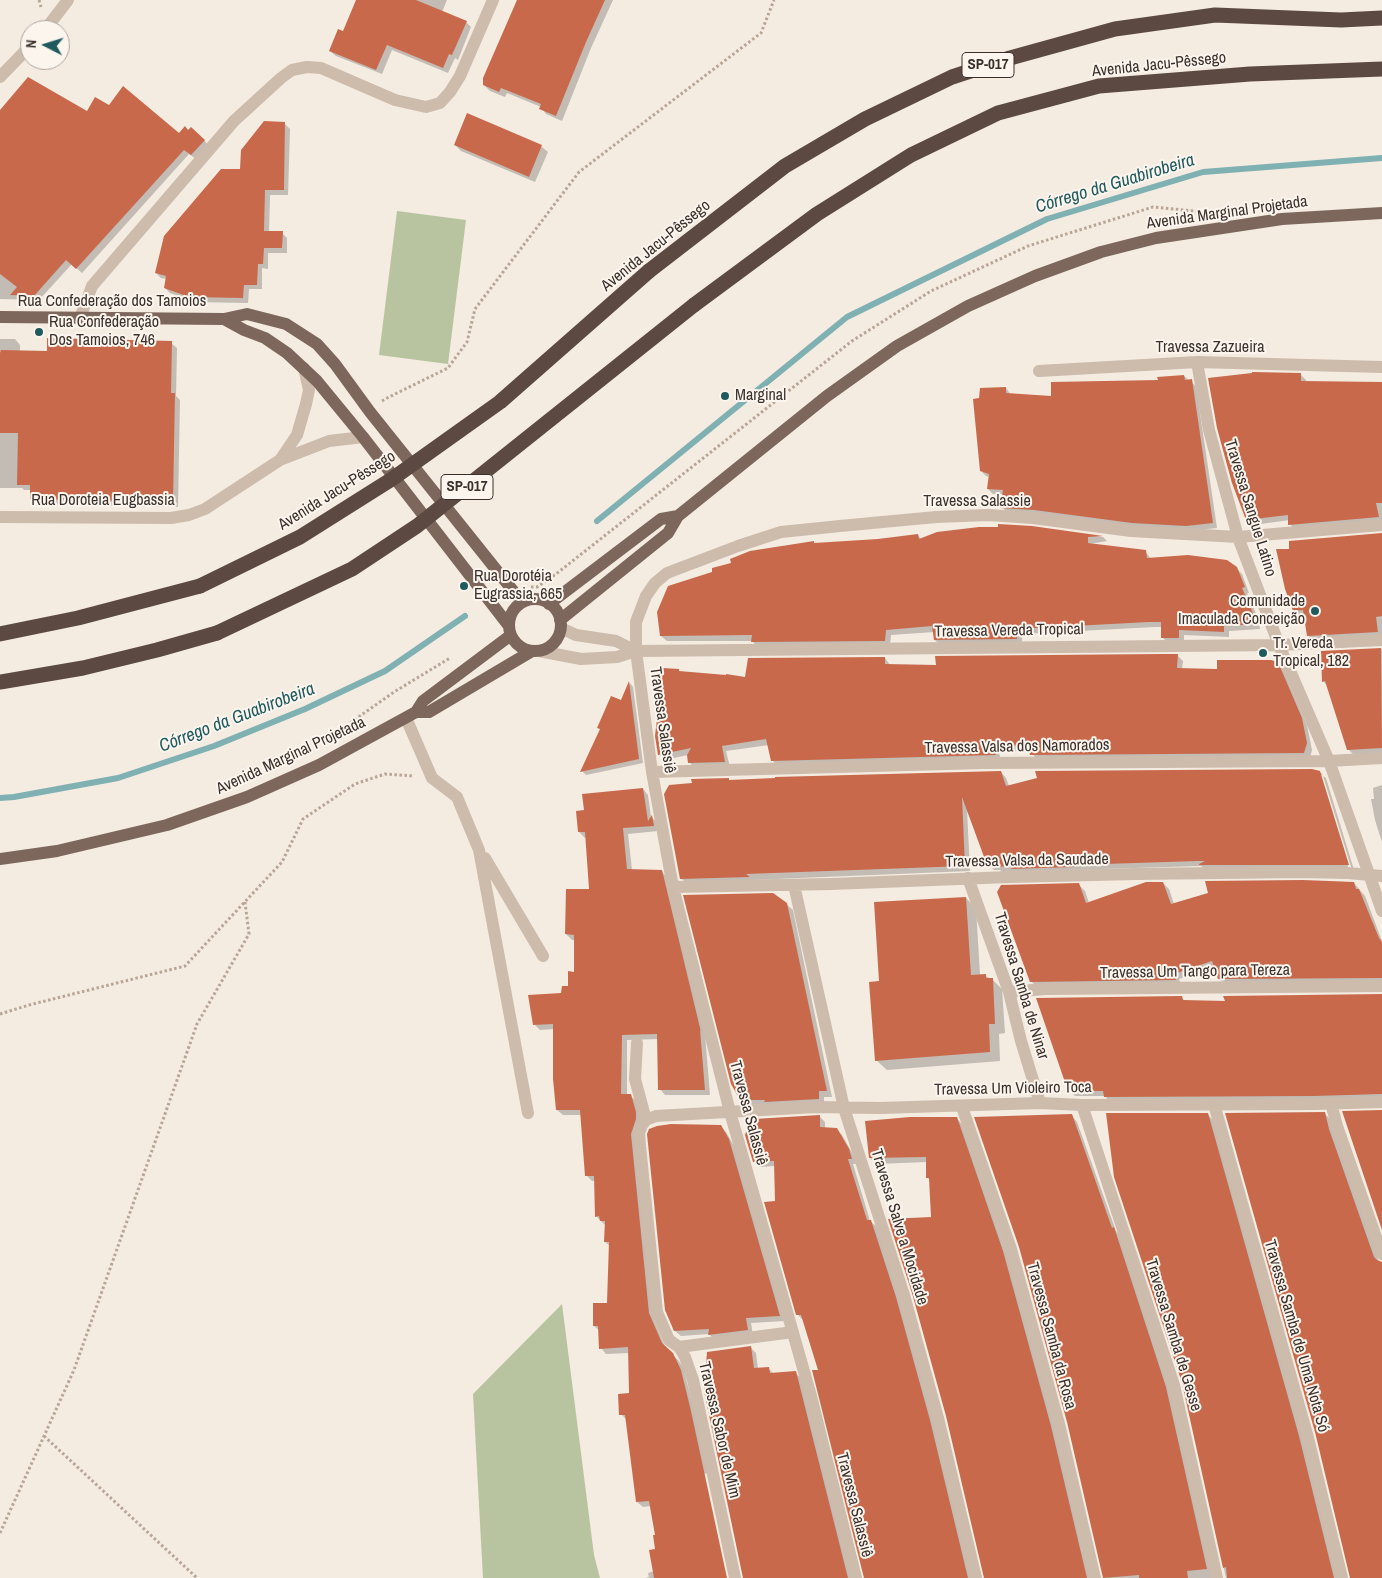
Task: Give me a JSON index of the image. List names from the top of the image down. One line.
{"streets":{"highway":["SP-017","Avenida Jacu-Pêssego"],"main road":["Avenida Marginal Projetada","Rua Confederação dos Tamoios"],"street":["Travessa Zazueira","Rua Doroteia Eugbassia","Travessa Salassie","Travessa Sangue Latino","Travessa Vereda Tropical","Travessa Salassiê","Travessa Valsa dos Namorados","Travessa Valsa da Saudade","Travessa Um Tango para Tereza","Travessa Samba de Ninar","Travessa Um Violeiro Toca","Travessa Salve a Mocidade","Travessa Samba de Gesse","Travessa Samba da Rosa","Travessa Samba de Uma Nota Só","Travessa Sabor de Mim"]},"crossings":[["Avenida Marginal Projetada","Rua Confederação dos Tamoios"],["Avenida Marginal Projetada","Travessa Vereda Tropical"],["Rua Confederação dos Tamoios","Rua Doroteia Eugbassia"],["Rua Confederação dos Tamoios","Travessa Vereda Tropical"],["Travessa Zazueira","Travessa Sangue Latino"],["Travessa Salassie","Travessa Sangue Latino"],["Travessa Salassie","Travessa Vereda Tropical"],["Travessa Salassie","Travessa Salassiê"],["Travessa Sangue Latino","Travessa Vereda Tropical"],["Travessa Sangue Latino","Travessa Valsa dos Namorados"],["Travessa Sangue Latino","Travessa Valsa da Saudade"],["Travessa Vereda Tropical","Travessa Salassiê"],["Travessa Salassiê","Travessa Valsa dos Namorados"],["Travessa Salassiê","Travessa Valsa da Saudade"],["Travessa Salassiê","Travessa Um Violeiro Toca"],["Travessa Valsa da Saudade","Travessa Samba de Ninar"],["Travessa Valsa da Saudade","Travessa Salve a Mocidade"],["Travessa Um Tango para Tereza","Travessa Samba de Ninar"],["Travessa Samba de Ninar","Travessa Um Violeiro Toca"],["Travessa Um Violeiro Toca","Travessa Salve a Mocidade"],["Travessa Um Violeiro Toca","Travessa Samba de Gesse"],["Travessa Um Violeiro Toca","Travessa Samba da Rosa"],["Travessa Um Violeiro Toca","Travessa Samba de Uma Nota Só"],["Travessa Um Violeiro Toca","Travessa Sabor de Mim"]],"water":["Córrego da Guabirobeira"],"places":["Rua Confederação Dos Tamoios, 746","Marginal","Rua Dorotéia Eugrassia, 665","Comunidade Imaculada Conceição","Tr. Vereda Tropical, 182"],"north":"left"}
